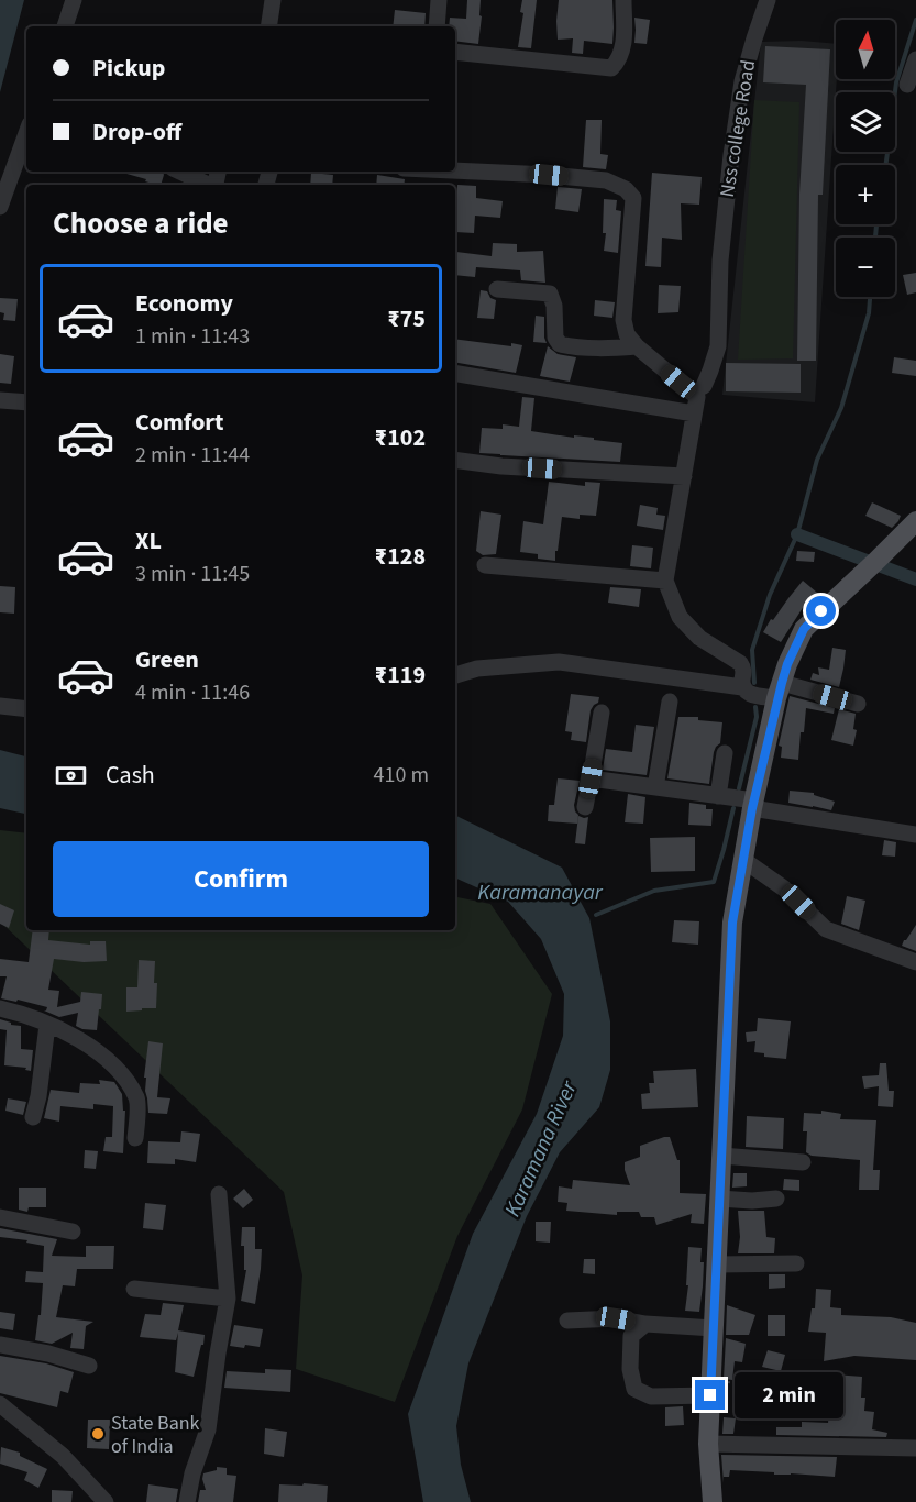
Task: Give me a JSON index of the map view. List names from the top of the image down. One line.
{"streets":{"street":["Nss college Road"]},"water":["Karamanayar","Karamana River"],"places":["State Bank of India"],"north":"top","page":{"map_buttons":["+","−"],"banner":["Pickup","Drop-off"],"heading":"Choose a ride","list":[{"name":"Economy","note":"1 min · 11:43","value":"₹75"},{"name":"Comfort","note":"2 min · 11:44","value":"₹102"},{"name":"XL","note":"3 min · 11:45","value":"₹128"},{"name":"Green","note":"4 min · 11:46","value":"₹119"}],"pay":["Cash","410 m"],"buttons":"Confirm","bubble":"2 min"}}
